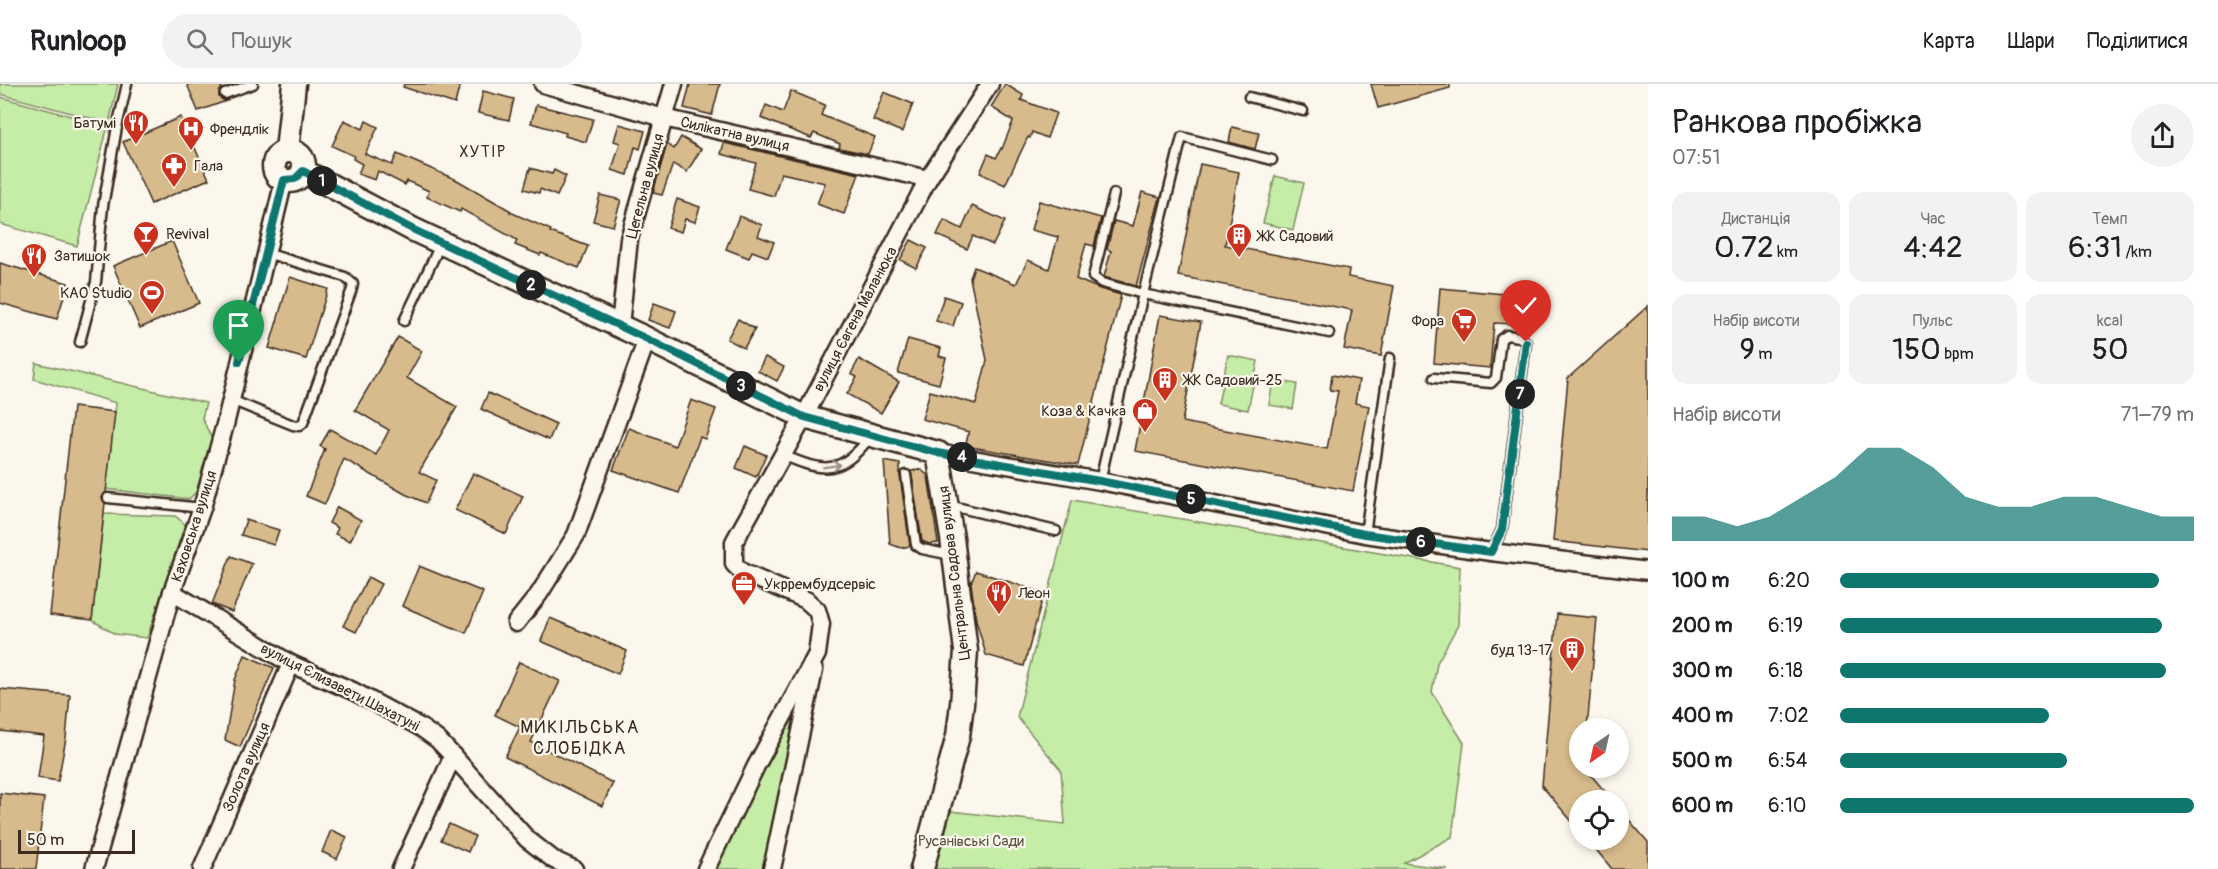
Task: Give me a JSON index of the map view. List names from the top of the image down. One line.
{"streets":{"main road":["Центральна Садова вулиця"],"street":["Силікатна вулиця","Цегельна вулиця","вулиця Євгена Маланюка","Каховська вулиця","вулиця Єлизавети Шахатуні","Золота вулиця"]},"crossings":[["Силікатна вулиця","Цегельна вулиця"],["Силікатна вулиця","вулиця Євгена Маланюка"],["Каховська вулиця","вулиця Єлизавети Шахатуні"],["вулиця Єлизавети Шахатуні","Золота вулиця"]],"districts":["ХУТІР","МИКІЛЬСЬКА СЛОБІДКА"],"parks":["Русанівські Сади"],"places":{"restaurant":["Батумі","Затишок","Леон"],"hospital":["Френдлік"],"pharmacy":["Гала"],"bar":["Revival"],"building":["ЖК Садовий","ЖК Садовий-25","буд 13-17"],"sports":["KAO Studio"],"supermarket":["Фора"],"shop":["Коза & Качка"],"office":["Укррембудсервіс"]},"scale_bar":"50 m","north":"bottom left","page":{"header":"Runloop","search":"Пошук","nav":["Карта","Шари","Поділитися"],"heading":["Ранкова пробіжка","07:51"],"pins":["1","2","3","7","4","5","6"],"stats":[["Дистанція","0.72 km"],["Час","4:42"],["Темп","6:31 /km"],["Набір висоти","9 m"],["Пульс","150 bpm"],["kcal","50"]],"chart":["Набір висоти","71–79 m"],"list":[{"name":"100 m","note":"6:20"},{"name":"200 m","note":"6:19"},{"name":"300 m","note":"6:18"},{"name":"400 m","note":"7:02"},{"name":"500 m","note":"6:54"},{"name":"600 m","note":"6:10"}],"scale":"50 m"}}
